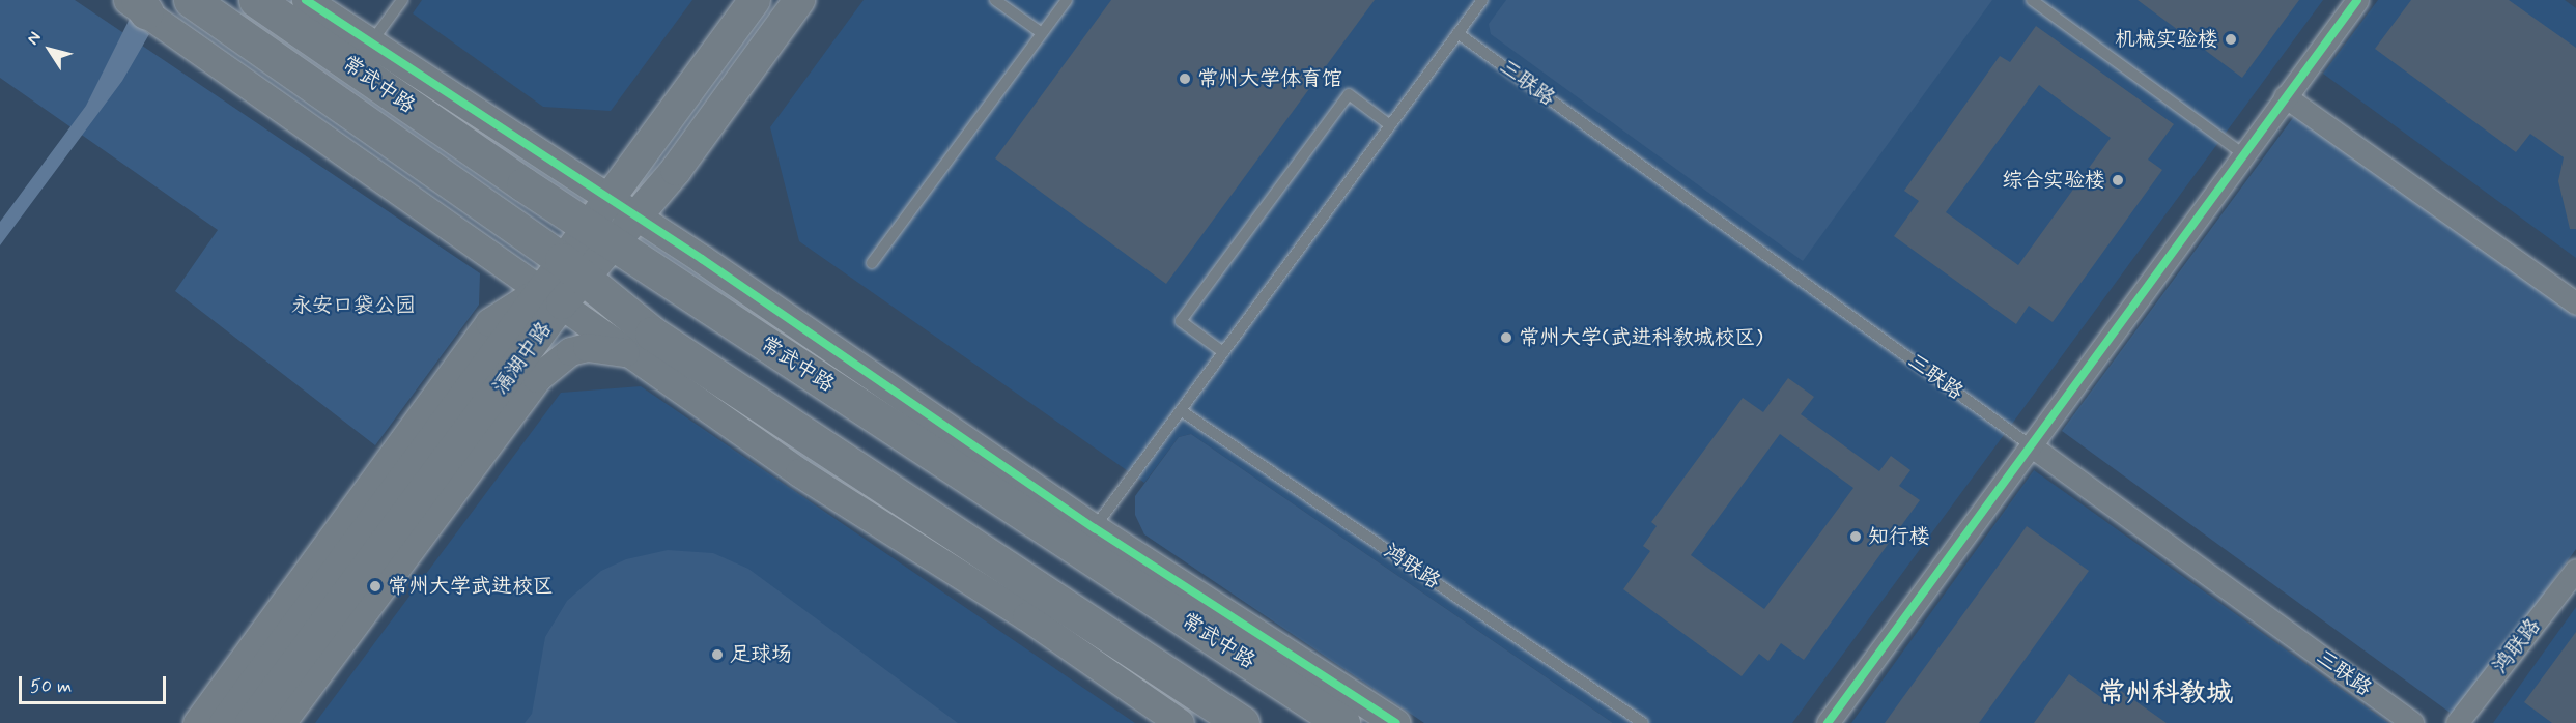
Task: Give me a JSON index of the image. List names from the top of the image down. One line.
{"streets":{"main road":["常武中路","滆湖中路"],"street":["三联路","鸿联路"]},"crossings":[["常武中路","滆湖中路"]],"districts":["常州科教城"],"parks":["永安口袋公园"],"places":["机械实验楼","常州大学体育馆","综合实验楼","常州大学(武进科教城校区)","知行楼","常州大学武进校区","足球场"],"scale_bar":"50 m","north":"top left"}
